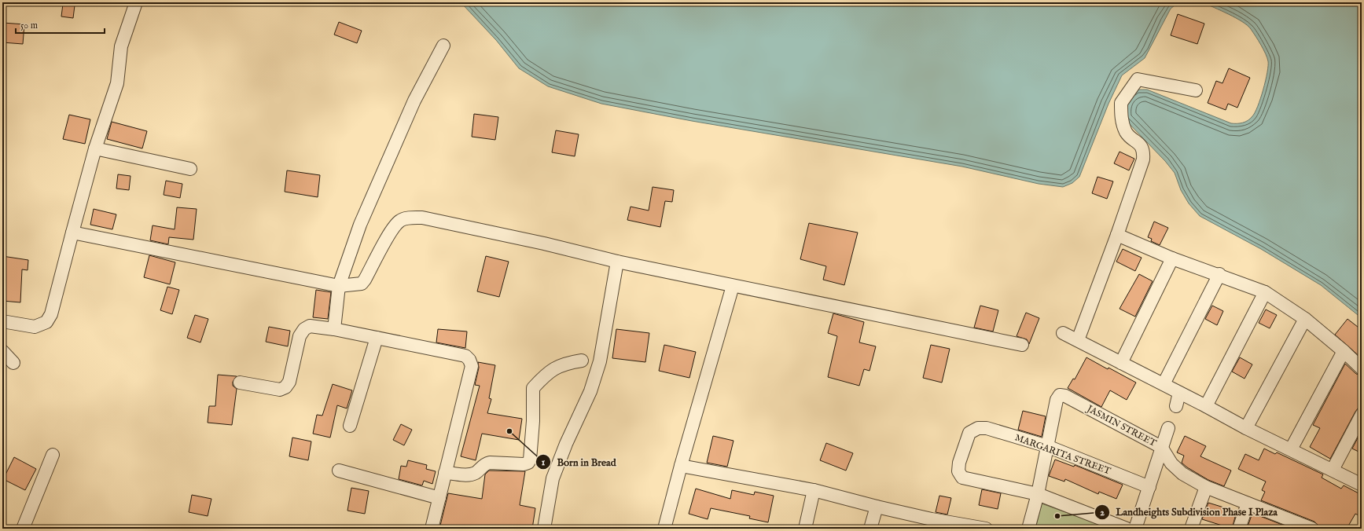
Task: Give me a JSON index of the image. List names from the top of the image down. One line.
{"streets":{"street":["JASMIN STREET","MARGARITA STREET"]},"crossings":[["JASMIN STREET","MARGARITA STREET"]],"places":["Born in Bread","Landheights Subdivision Phase I Plaza"],"scale_bar":"50 m"}
